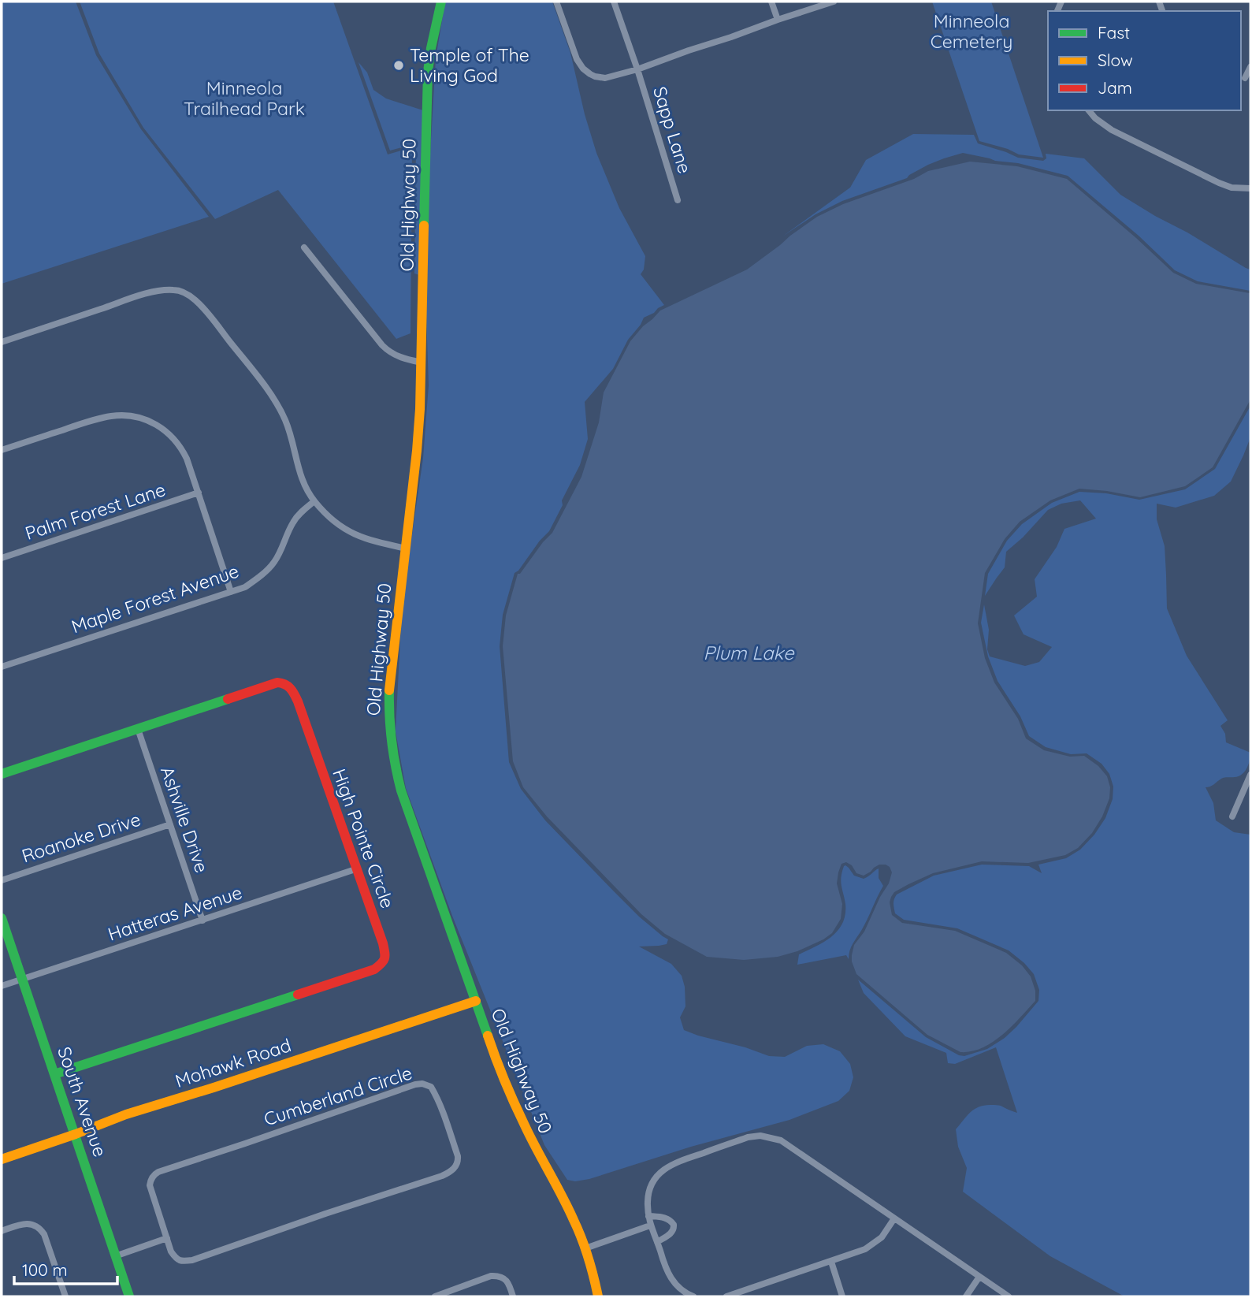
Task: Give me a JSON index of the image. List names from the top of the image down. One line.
{"streets":{"street":["Sapp Lane","Old Highway 50","Palm Forest Lane","Maple Forest Avenue","Ashville Drive","Roanoke Drive","High Pointe Circle","Hatteras Avenue","Mohawk Road","Cumberland Circle","South Avenue"]},"crossings":[["Old Highway 50","Mohawk Road"],["Ashville Drive","Roanoke Drive"],["Ashville Drive","High Pointe Circle"],["Ashville Drive","Hatteras Avenue"],["High Pointe Circle","Hatteras Avenue"],["High Pointe Circle","South Avenue"],["Hatteras Avenue","South Avenue"],["Mohawk Road","South Avenue"]],"water":["Plum Lake"],"parks":["Minneola Cemetery","Minneola Trailhead Park"],"places":["Temple of The Living God"],"legend":["Fast","Slow","Jam"],"scale_bar":"100 m"}
